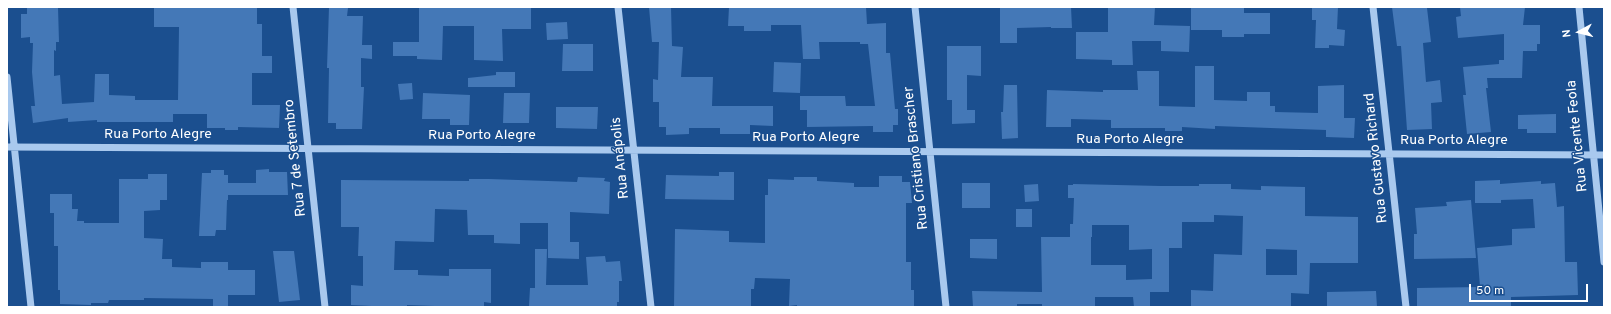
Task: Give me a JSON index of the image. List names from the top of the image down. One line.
{"streets":{"street":["Rua Porto Alegre","Rua Vicente Feola","Rua 7 de Setembro","Rua Anápolis","Rua Cristiano Brascher","Rua Gustavo Richard"]},"crossings":[["Rua Porto Alegre","Rua Vicente Feola"],["Rua Porto Alegre","Rua 7 de Setembro"],["Rua Porto Alegre","Rua Anápolis"],["Rua Porto Alegre","Rua Cristiano Brascher"],["Rua Porto Alegre","Rua Gustavo Richard"]],"scale_bar":"50 m","north":"left"}
